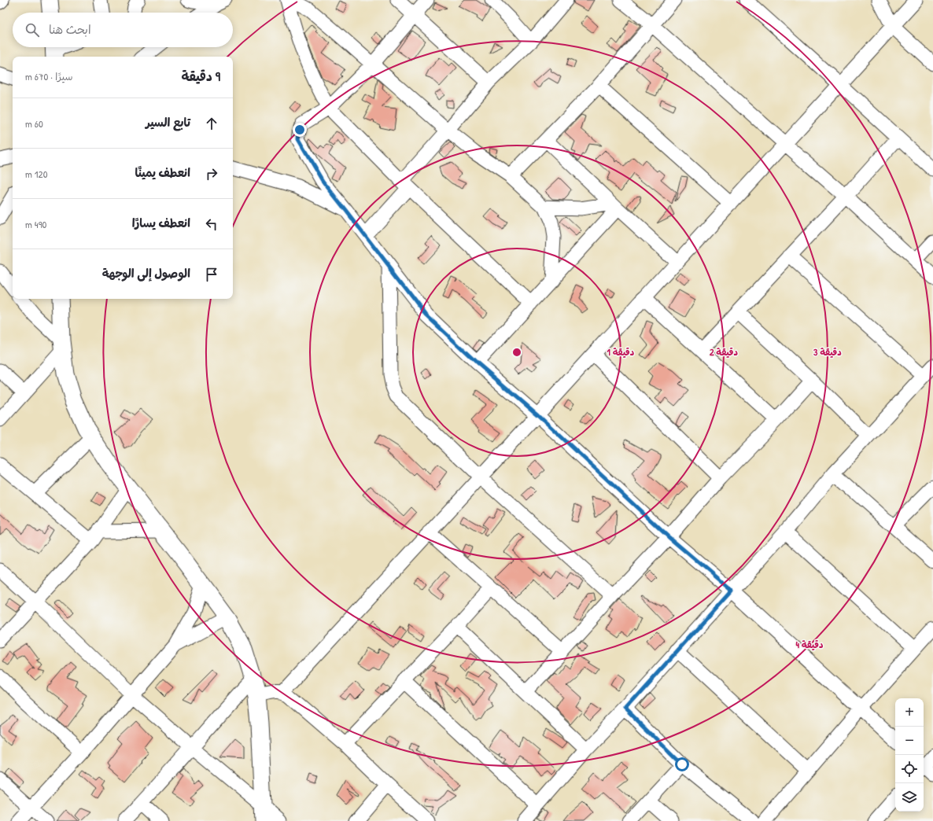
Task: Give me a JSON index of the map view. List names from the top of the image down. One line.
{"page":{"search":"ابحث هنا","heading":["9 دقيقة","سيرًا · 670 m"],"list":[["تابع السير","60 m"],["انعطف يمينًا","120 m"],["انعطف يسارًا","490 m"],"الوصول إلى الوجهة"],"map_buttons":["+","−"]},"rings":["1 دقيقة","2 دقيقة","3 دقيقة","4 دقيقة"]}
